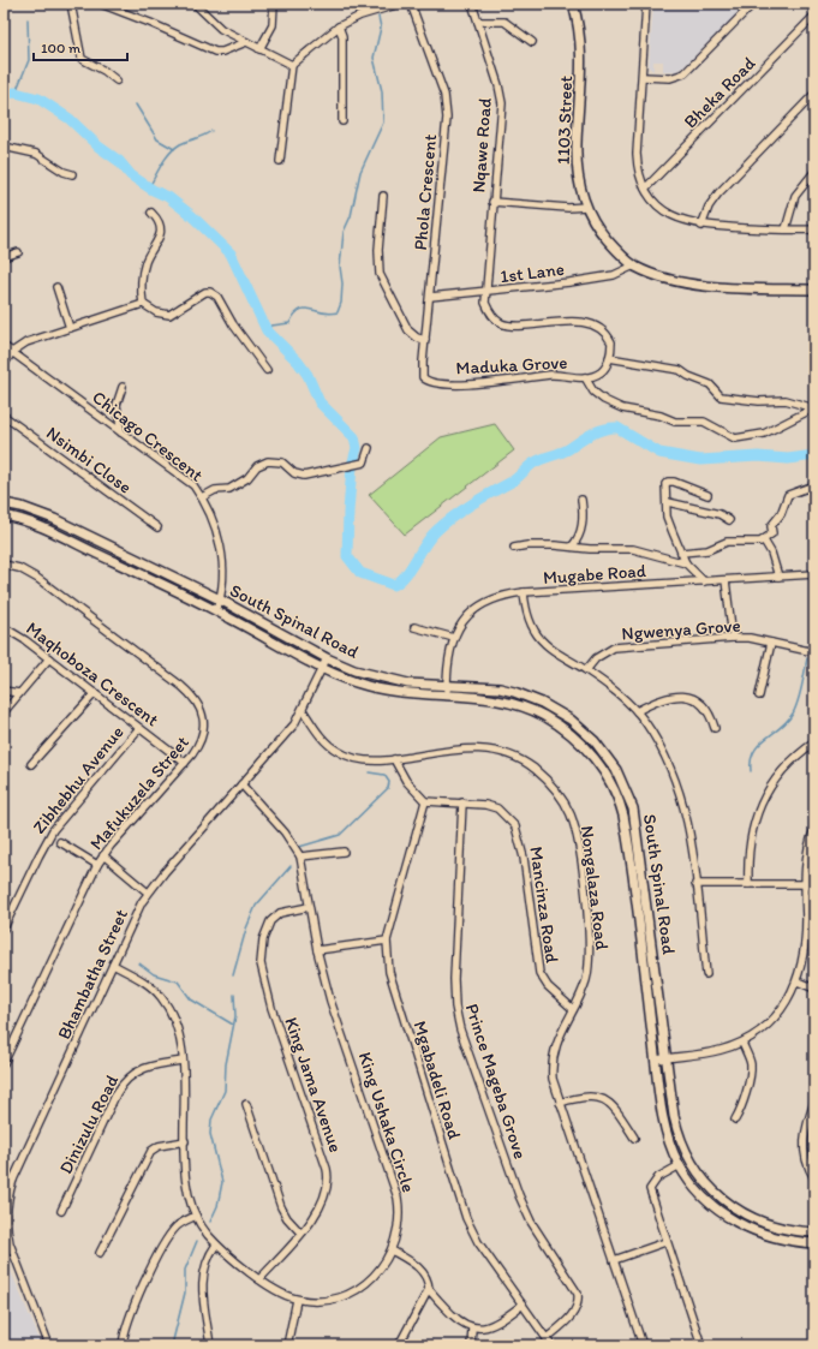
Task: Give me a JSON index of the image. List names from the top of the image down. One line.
{"streets":{"street":["Bheka Road","1103 Street","Nqawe Road","Phola Crescent","1st Lane","Maduka Grove","Chicago Crescent","Nsimbi Close","Mugabe Road","South Spinal Road","Ngwenya Grove","Maqhoboza Crescent","Zibhebhu Avenue","Mafukuzela Street","Nongalaza Road","Mancinza Road","Bhambatha Street","Mgabadeli Road","Prince Mageba Grove","King Jama Avenue","King Ushaka Circle","Dinizulu Road"]},"crossings":[["1103 Street","1st Lane"],["Nqawe Road","1st Lane"],["Phola Crescent","1st Lane"],["Phola Crescent","Maduka Grove"],["Chicago Crescent","South Spinal Road"],["Mugabe Road","South Spinal Road"],["South Spinal Road","Bhambatha Street"],["Maqhoboza Crescent","Zibhebhu Avenue"],["Maqhoboza Crescent","Mafukuzela Street"],["Nongalaza Road","Mancinza Road"],["Nongalaza Road","Bhambatha Street"],["Mancinza Road","Mgabadeli Road"],["Mancinza Road","Prince Mageba Grove"],["Bhambatha Street","King Ushaka Circle"],["Mgabadeli Road","Prince Mageba Grove"],["King Jama Avenue","King Ushaka Circle"],["King Ushaka Circle","Dinizulu Road"]],"scale_bar":"100 m"}
